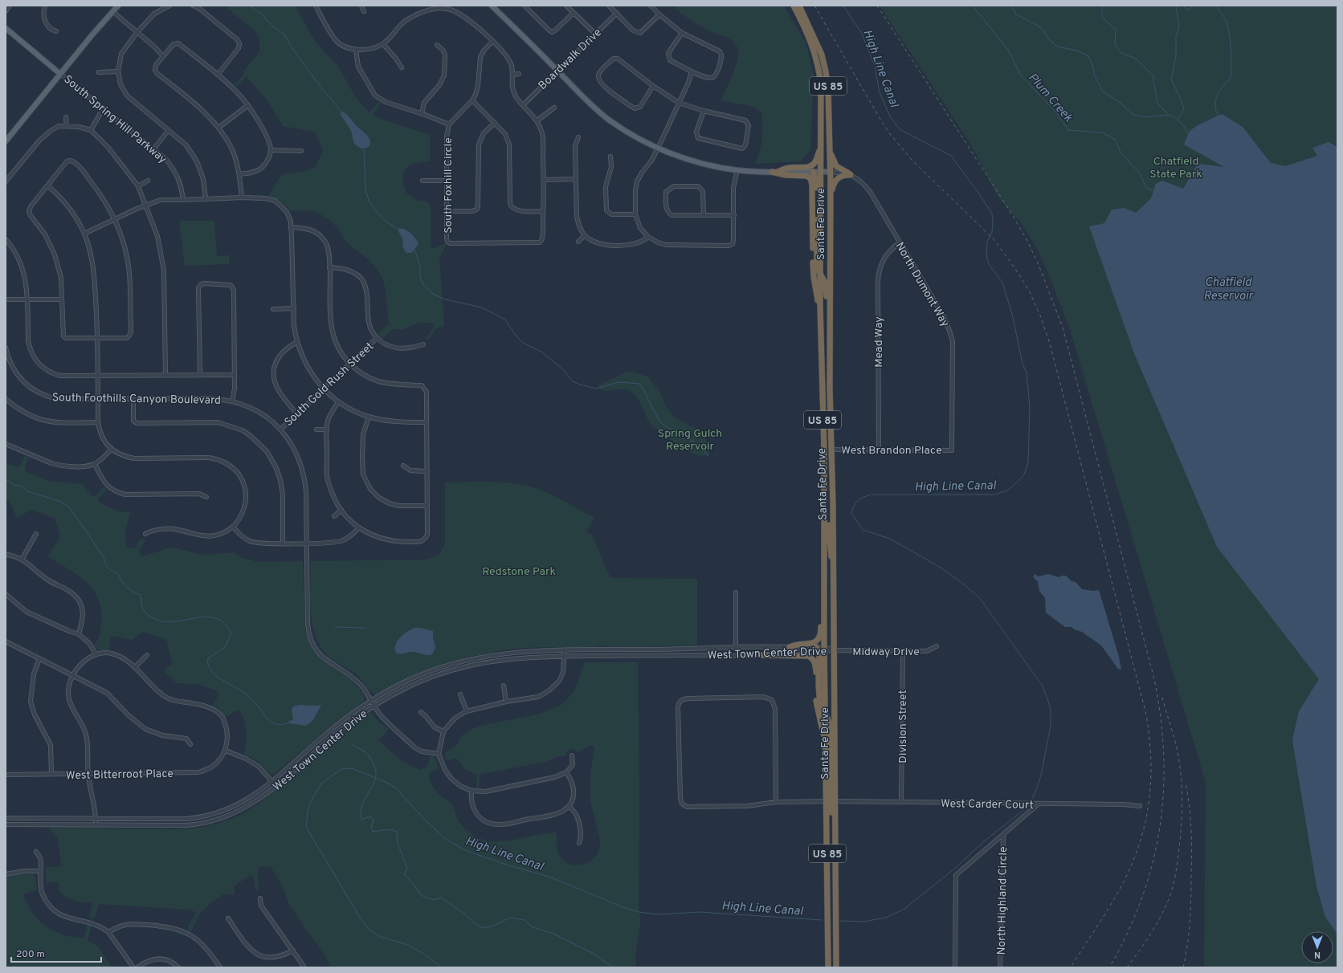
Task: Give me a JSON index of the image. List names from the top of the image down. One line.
{"streets":{"highway":["US 85","Santa Fe Drive"],"street":["Boardwalk Drive","South Spring Hill Parkway","South Foxhill Circle","North Dumont Way","Mead Way","South Gold Rush Street","South Foothills Canyon Boulevard","West Brandon Place","Midway Drive","West Town Center Drive","Division Street","West Bitterroot Place","West Carder Court","North Highland Circle"]},"crossings":[["Boardwalk Drive","South Foxhill Circle"],["Santa Fe Drive","West Brandon Place"],["Santa Fe Drive","Midway Drive"],["Santa Fe Drive","West Town Center Drive"],["Santa Fe Drive","West Carder Court"],["North Dumont Way","Mead Way"],["North Dumont Way","West Brandon Place"],["Mead Way","West Brandon Place"],["South Gold Rush Street","South Foothills Canyon Boulevard"],["South Foothills Canyon Boulevard","West Town Center Drive"],["Midway Drive","West Town Center Drive"],["Midway Drive","Division Street"],["Division Street","West Carder Court"],["West Carder Court","North Highland Circle"]],"water":["High Line Canal","Plum Creek","Chatfield Reservoir"],"parks":["Chatfield State Park","Spring Gulch Reservoir","Redstone Park"],"scale_bar":"200 m","north":"bottom"}
